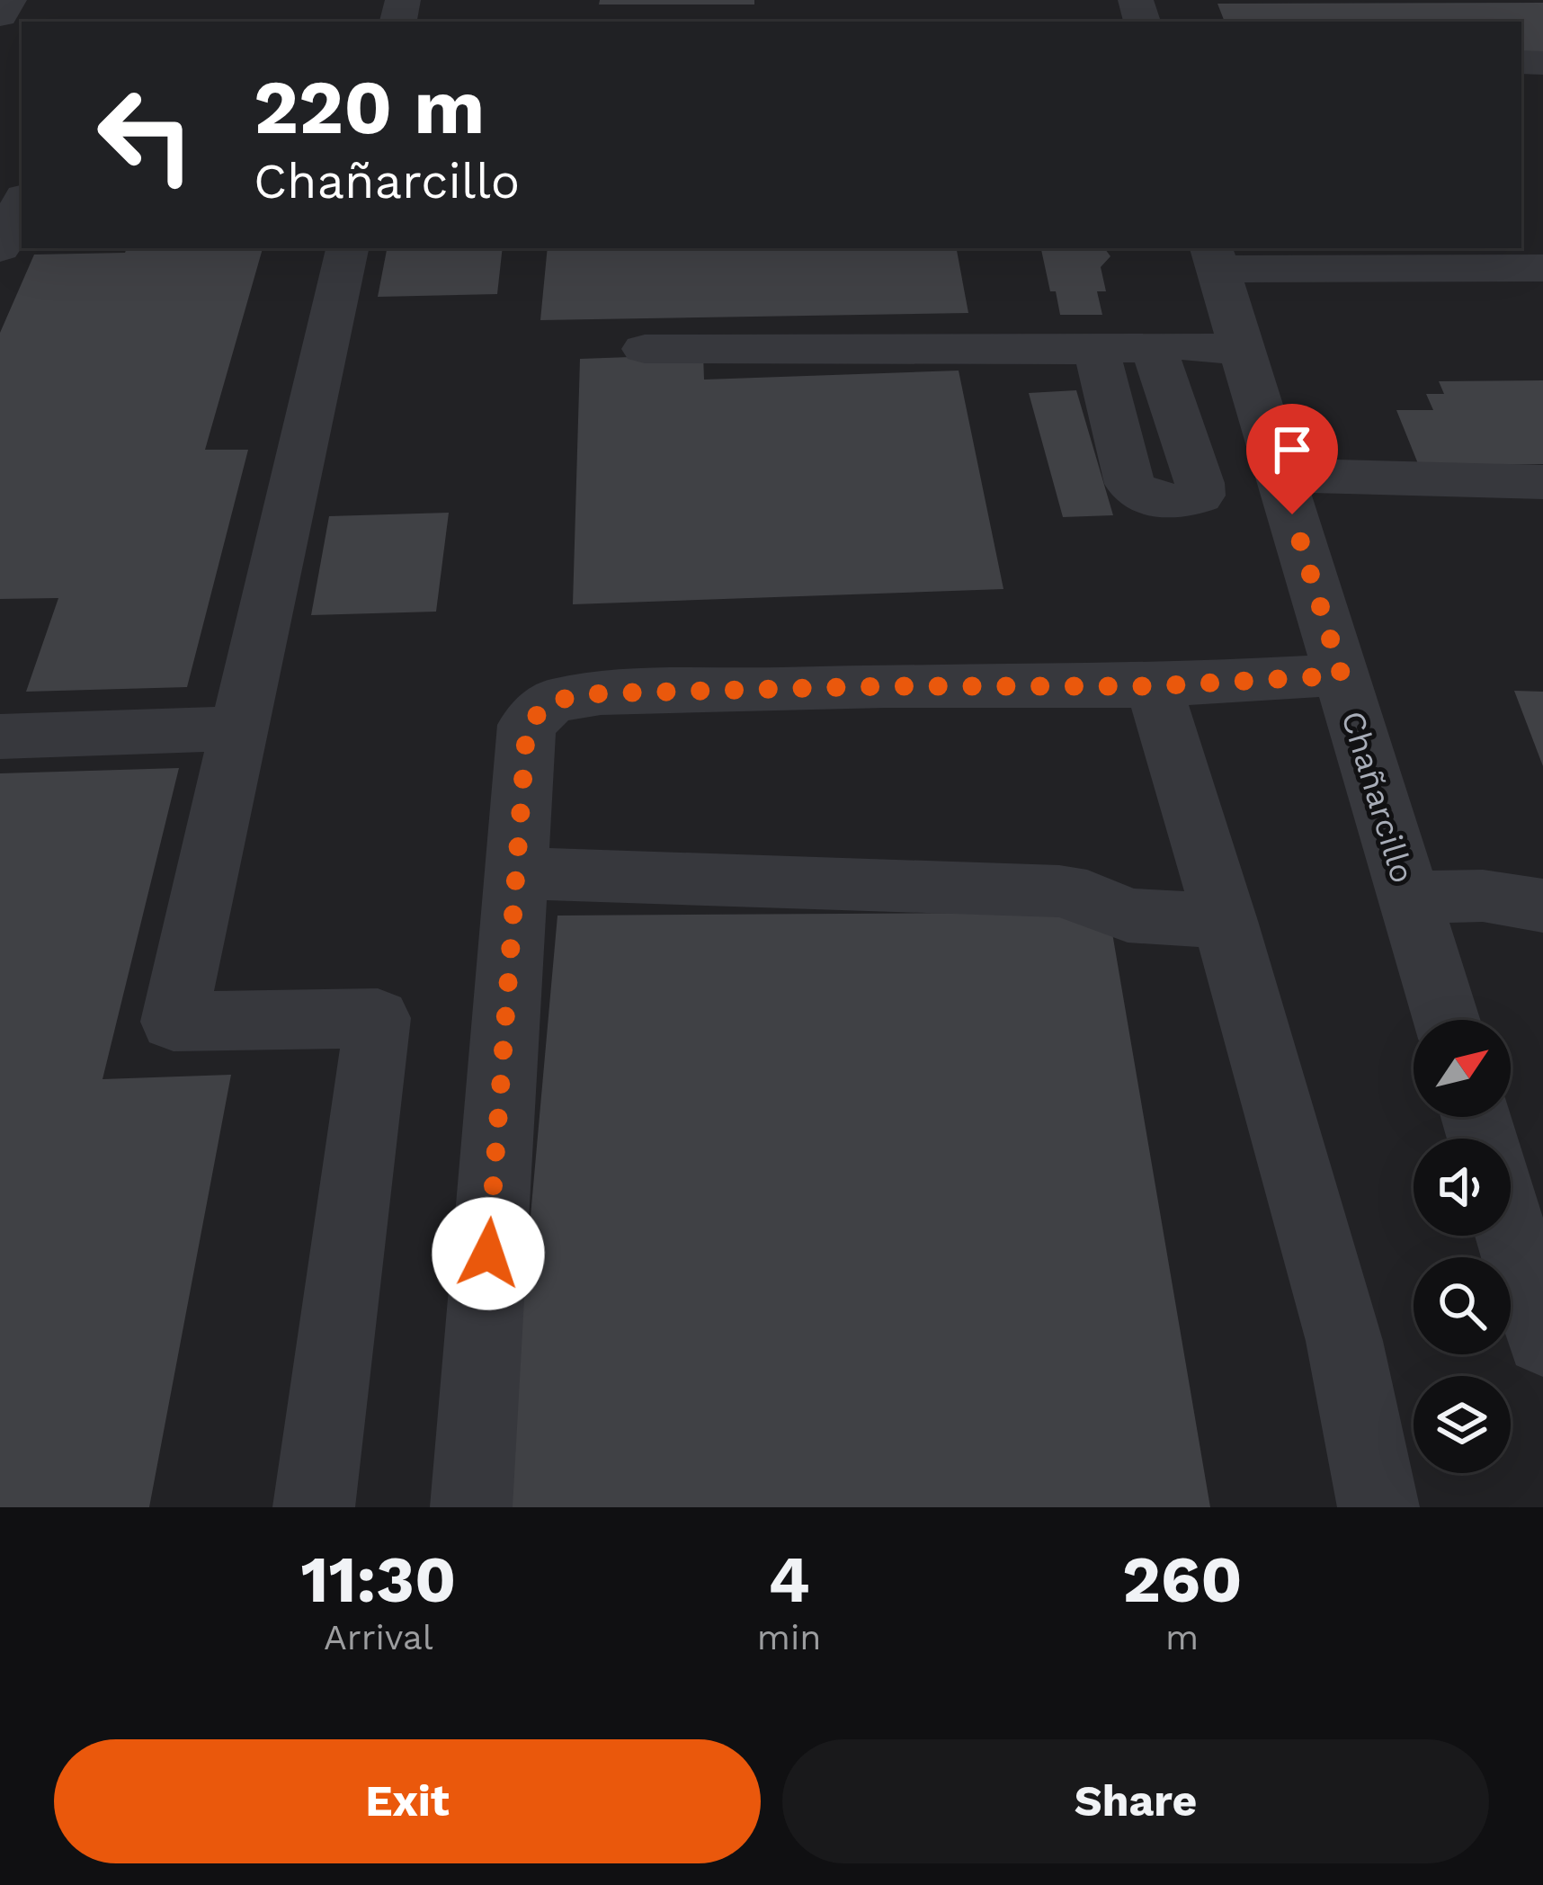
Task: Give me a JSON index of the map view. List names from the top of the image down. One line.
{"streets":{"street":["Chañarcillo"]},"north":"top right","page":{"turn":["220 m","Chañarcillo"],"eta":["11:30","Arrival","4","min","260","m"],"buttons":["Exit","Share"]}}
